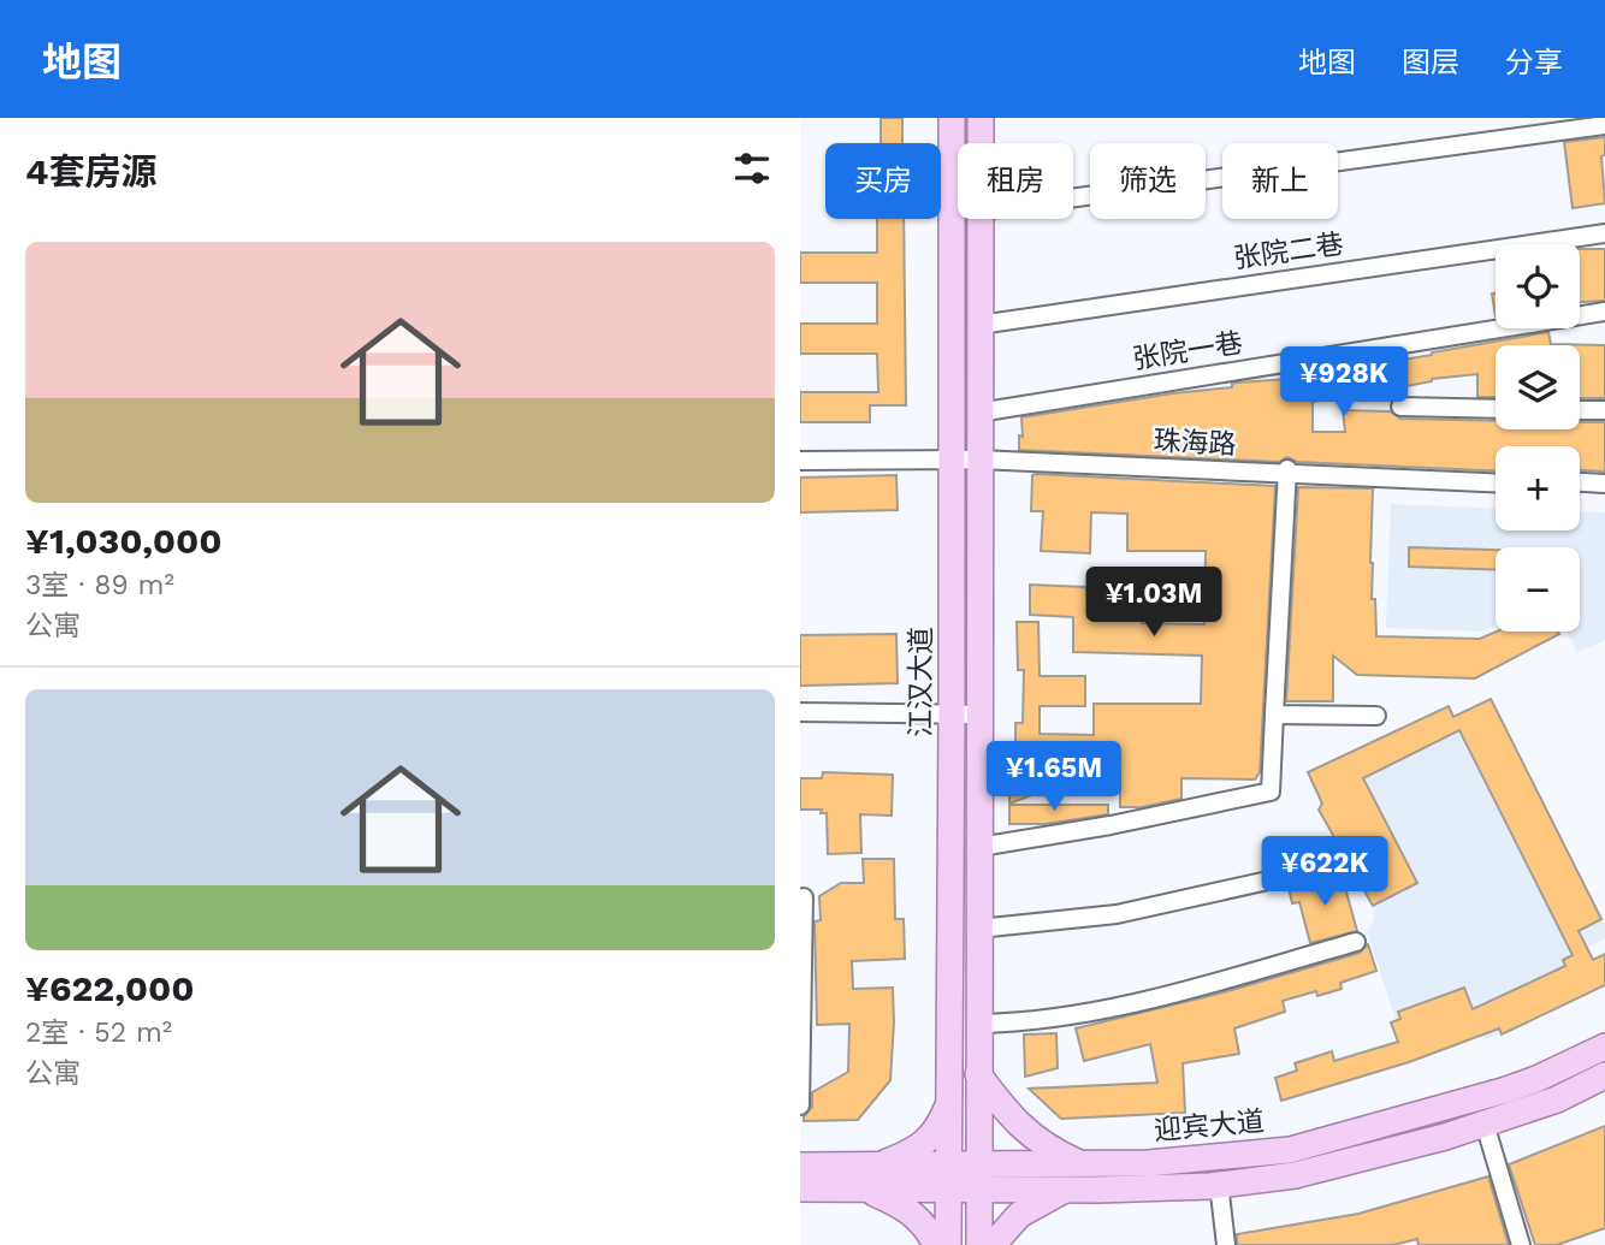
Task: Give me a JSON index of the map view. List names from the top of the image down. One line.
{"streets":{"main road":["江汉大道","迎宾大道"],"street":["张院二巷","张院一巷","珠海路"]},"crossings":[["珠海路","江汉大道"],["江汉大道","迎宾大道"]],"page":{"header":"地图","nav":["地图","图层","分享"],"heading":"4套房源","chip":["买房","租房","筛选","新上"],"list":[{"name":"¥1,030,000","note":"3室 · 89 m² · 公寓"},{"name":"¥622,000","note":"2室 · 52 m² · 公寓"}],"map_buttons":["+","−"],"price":["¥928K","¥1.03M","¥1.65M","¥622K"]}}
